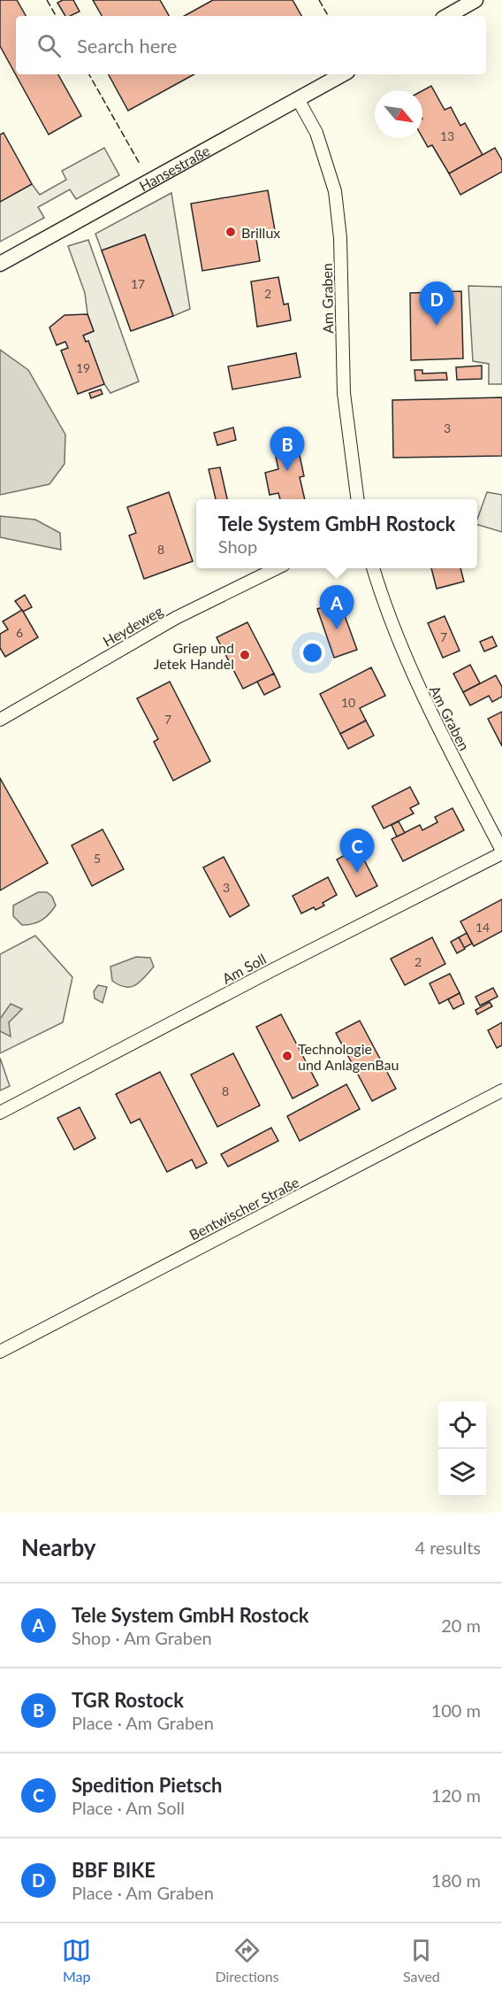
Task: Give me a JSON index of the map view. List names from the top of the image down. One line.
{"streets":{"street":["Hansestraße","Am Graben","Heydeweg","Am Soll","Bentwischer Straße"]},"crossings":[["Hansestraße","Am Graben"],["Am Graben","Am Soll"]],"places":["Brillux","Griep und Jetek Handel","Technologie und AnlagenBau"],"house_numbers":["13","17","2","19","3","8","6","7","10","7","5","3","14","2","8"],"north":"bottom right","page":{"search":"Search here","pins":["D","B","A","C"],"popup":["Tele System GmbH Rostock","Shop"],"heading":["Nearby","4 results"],"list":[{"mark":"A","name":"Tele System GmbH Rostock","note":"Shop · Am Graben","value":"20 m"},{"mark":"B","name":"TGR Rostock","note":"Place · Am Graben","value":"100 m"},{"mark":"C","name":"Spedition Pietsch","note":"Place · Am Soll","value":"120 m"},{"mark":"D","name":"BBF BIKE","note":"Place · Am Graben","value":"180 m"}],"nav":["Map","Directions","Saved"]}}
